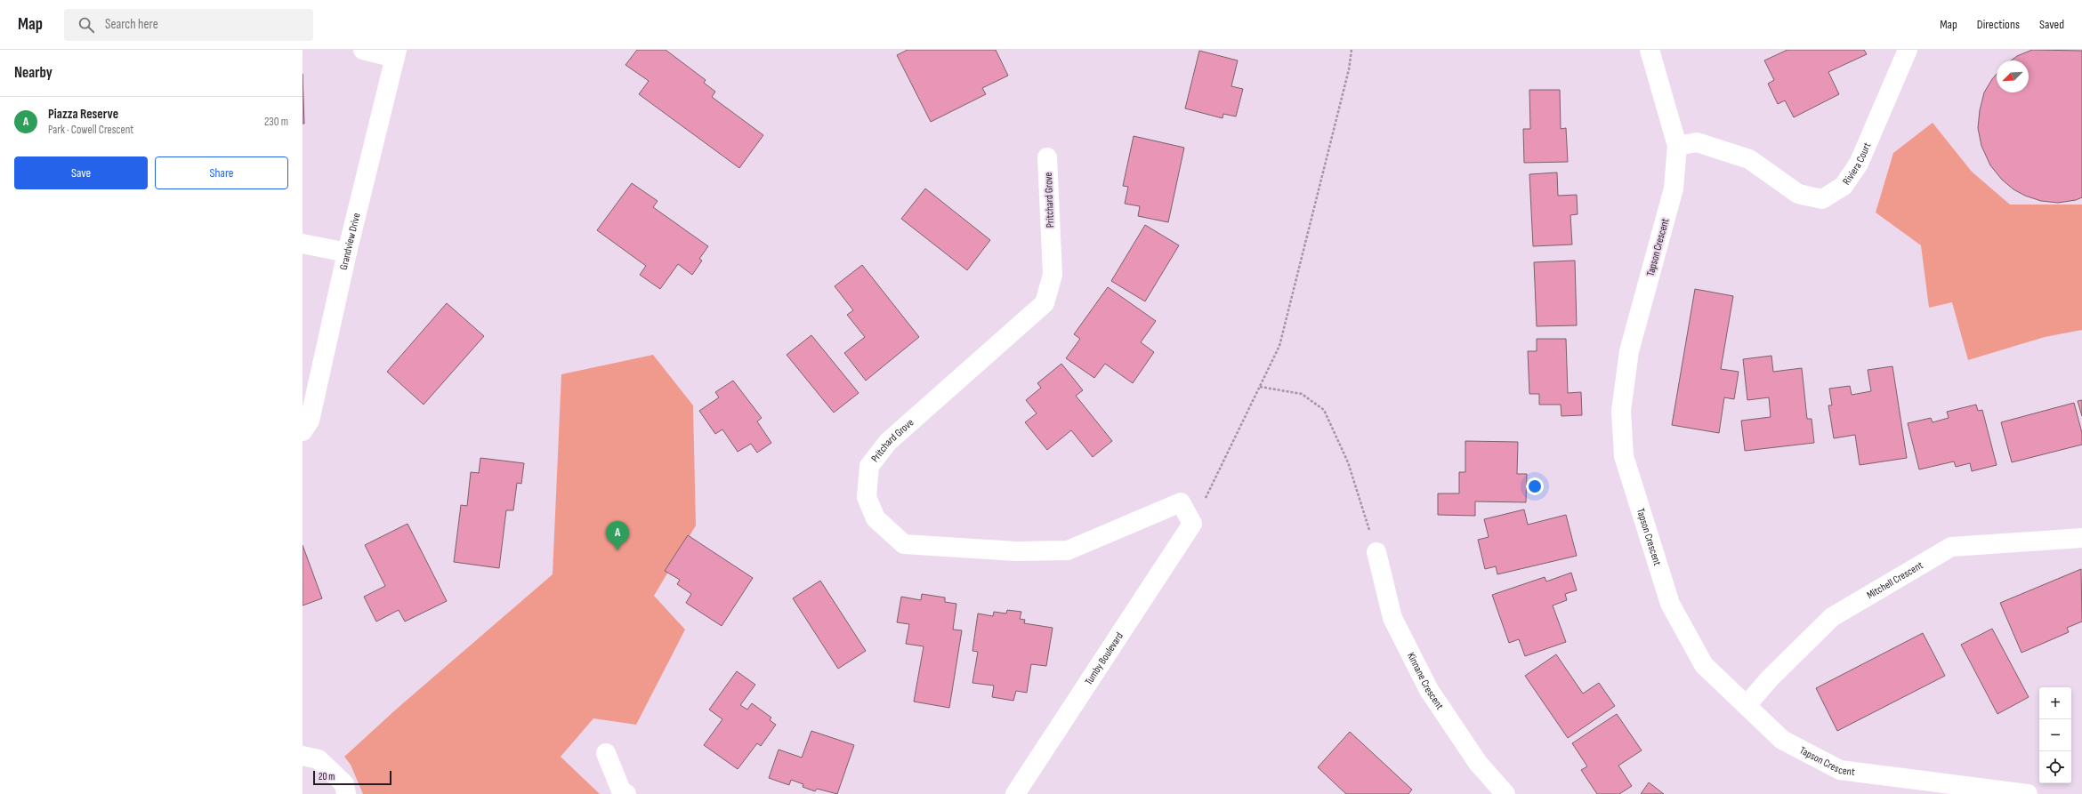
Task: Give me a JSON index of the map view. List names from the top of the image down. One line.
{"streets":{"street":["Riviera Court","Pritchard Grove","Grandview Drive","Tapson Crescent","Mitchell Crescent","Tumby Boulevard","Kinnane Crescent"]},"crossings":[["Riviera Court","Tapson Crescent"],["Pritchard Grove","Tumby Boulevard"],["Tapson Crescent","Mitchell Crescent"]],"scale_bar":"20 m","north":"bottom left","page":{"header":"Map","search":"Search here","nav":["Map","Directions","Saved"],"heading":"Nearby","list":[{"mark":"A","name":"Piazza Reserve","note":"Park · Cowell Crescent","value":"230 m"}],"buttons":["Save","Share"],"pins":"A","map_buttons":["+","−"],"scale":"20 m"}}
